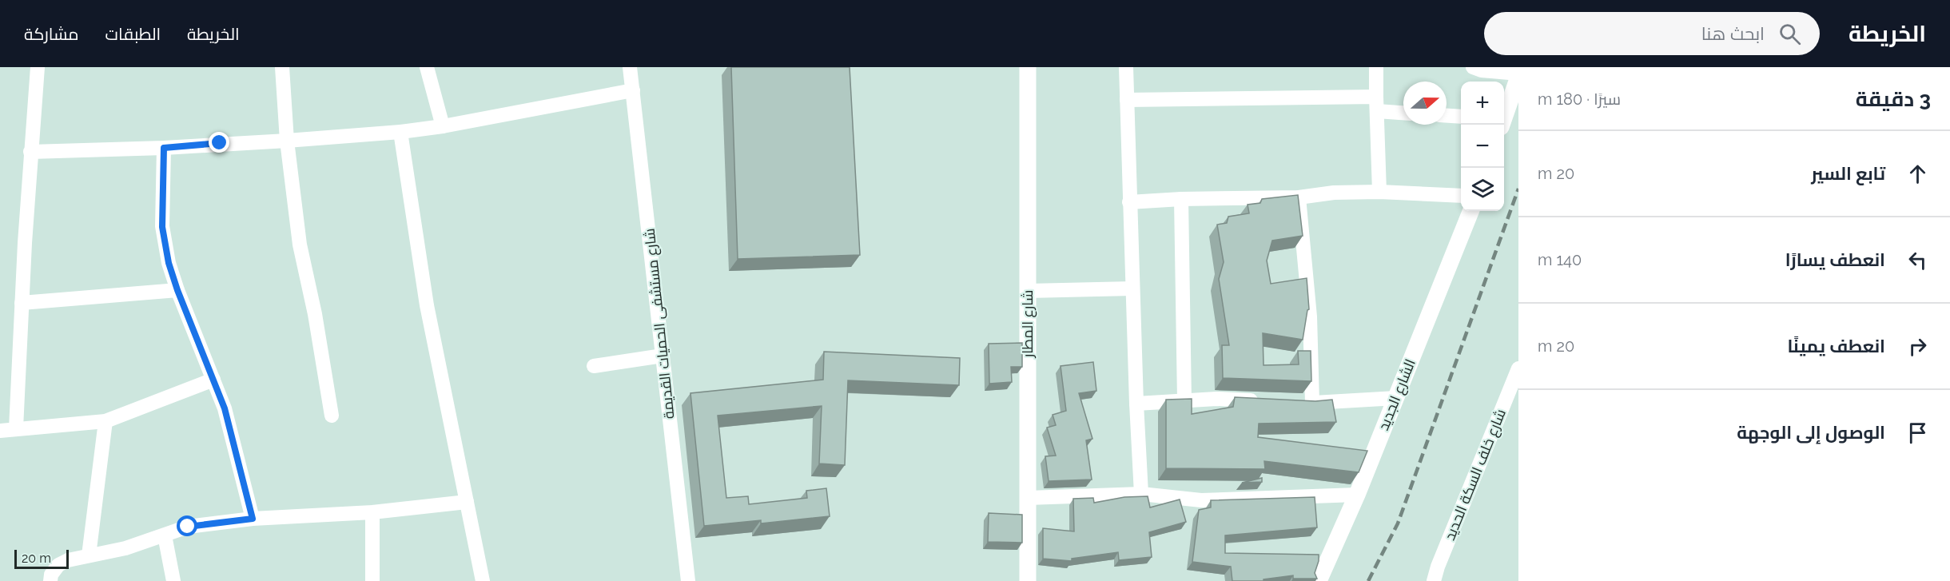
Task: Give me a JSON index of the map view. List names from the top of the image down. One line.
{"streets":{"street":["شارع مستشفى الحميات القديمة","شارع المطار","الشارع الجديد","شارع خلف السكة الحديد"]},"scale_bar":"20 m","north":"right","page":{"header":"الخريطة","search":"ابحث هنا","nav":["الخريطة","الطبقات","مشاركة"],"heading":["3 دقيقة","سيرًا · 180 m"],"map_buttons":["+","−"],"list":[["تابع السير","20 m"],["انعطف يسارًا","140 m"],["انعطف يمينًا","20 m"],"الوصول إلى الوجهة"],"scale":"20 m"}}
